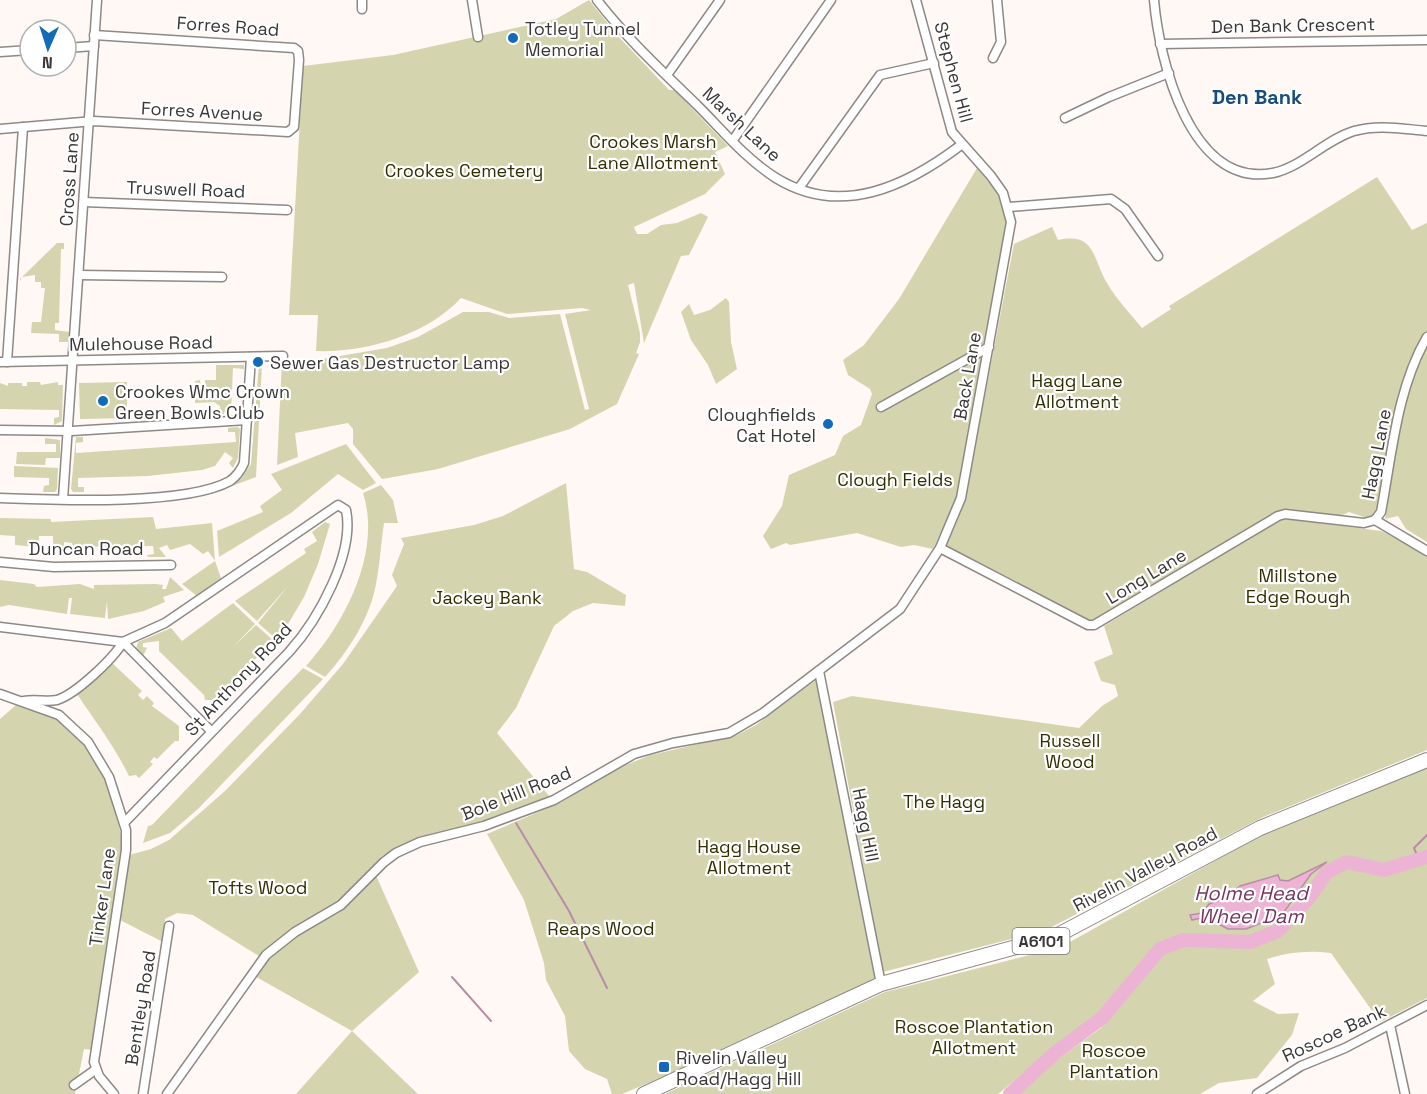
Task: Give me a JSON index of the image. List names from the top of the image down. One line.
{"streets":{"main road":["Rivelin Valley Road","A6101"],"street":["Den Bank Crescent","Forres Road","Stephen Hill","Forres Avenue","Marsh Lane","Cross Lane","Truswell Road","Mulehouse Road","Back Lane","Hagg Lane","Duncan Road","Long Lane","St Anthony Road","Bole Hill Road","Hagg Hill","Tinker Lane","Bentley Road","Roscoe Bank"]},"crossings":[["Forres Road","Forres Avenue"],["Forres Road","Cross Lane"],["Stephen Hill","Marsh Lane"],["Stephen Hill","Back Lane"],["Forres Avenue","Cross Lane"],["Cross Lane","Truswell Road"],["Cross Lane","Mulehouse Road"],["Back Lane","Long Lane"],["Back Lane","Bole Hill Road"],["Hagg Lane","Long Lane"],["Long Lane","Bole Hill Road"],["St Anthony Road","Tinker Lane"],["Bole Hill Road","Hagg Hill"],["Hagg Hill","Rivelin Valley Road"]],"districts":["Den Bank"],"water":["Holme Head Wheel Dam"],"parks":["Crookes Marsh Lane Allotment","Crookes Cemetery","Hagg Lane Allotment","Clough Fields","Millstone Edge Rough","Jackey Bank","Russell Wood","The Hagg","Hagg House Allotment","Tofts Wood","Reaps Wood","Roscoe Plantation Allotment","Roscoe Plantation"],"places":{"other":["Totley Tunnel Memorial","Sewer Gas Destructor Lamp","Crookes Wmc Crown Green Bowls Club","Cloughfields Cat Hotel"],"transit":["Rivelin Valley Road/Hagg Hill"]},"north":"bottom"}
